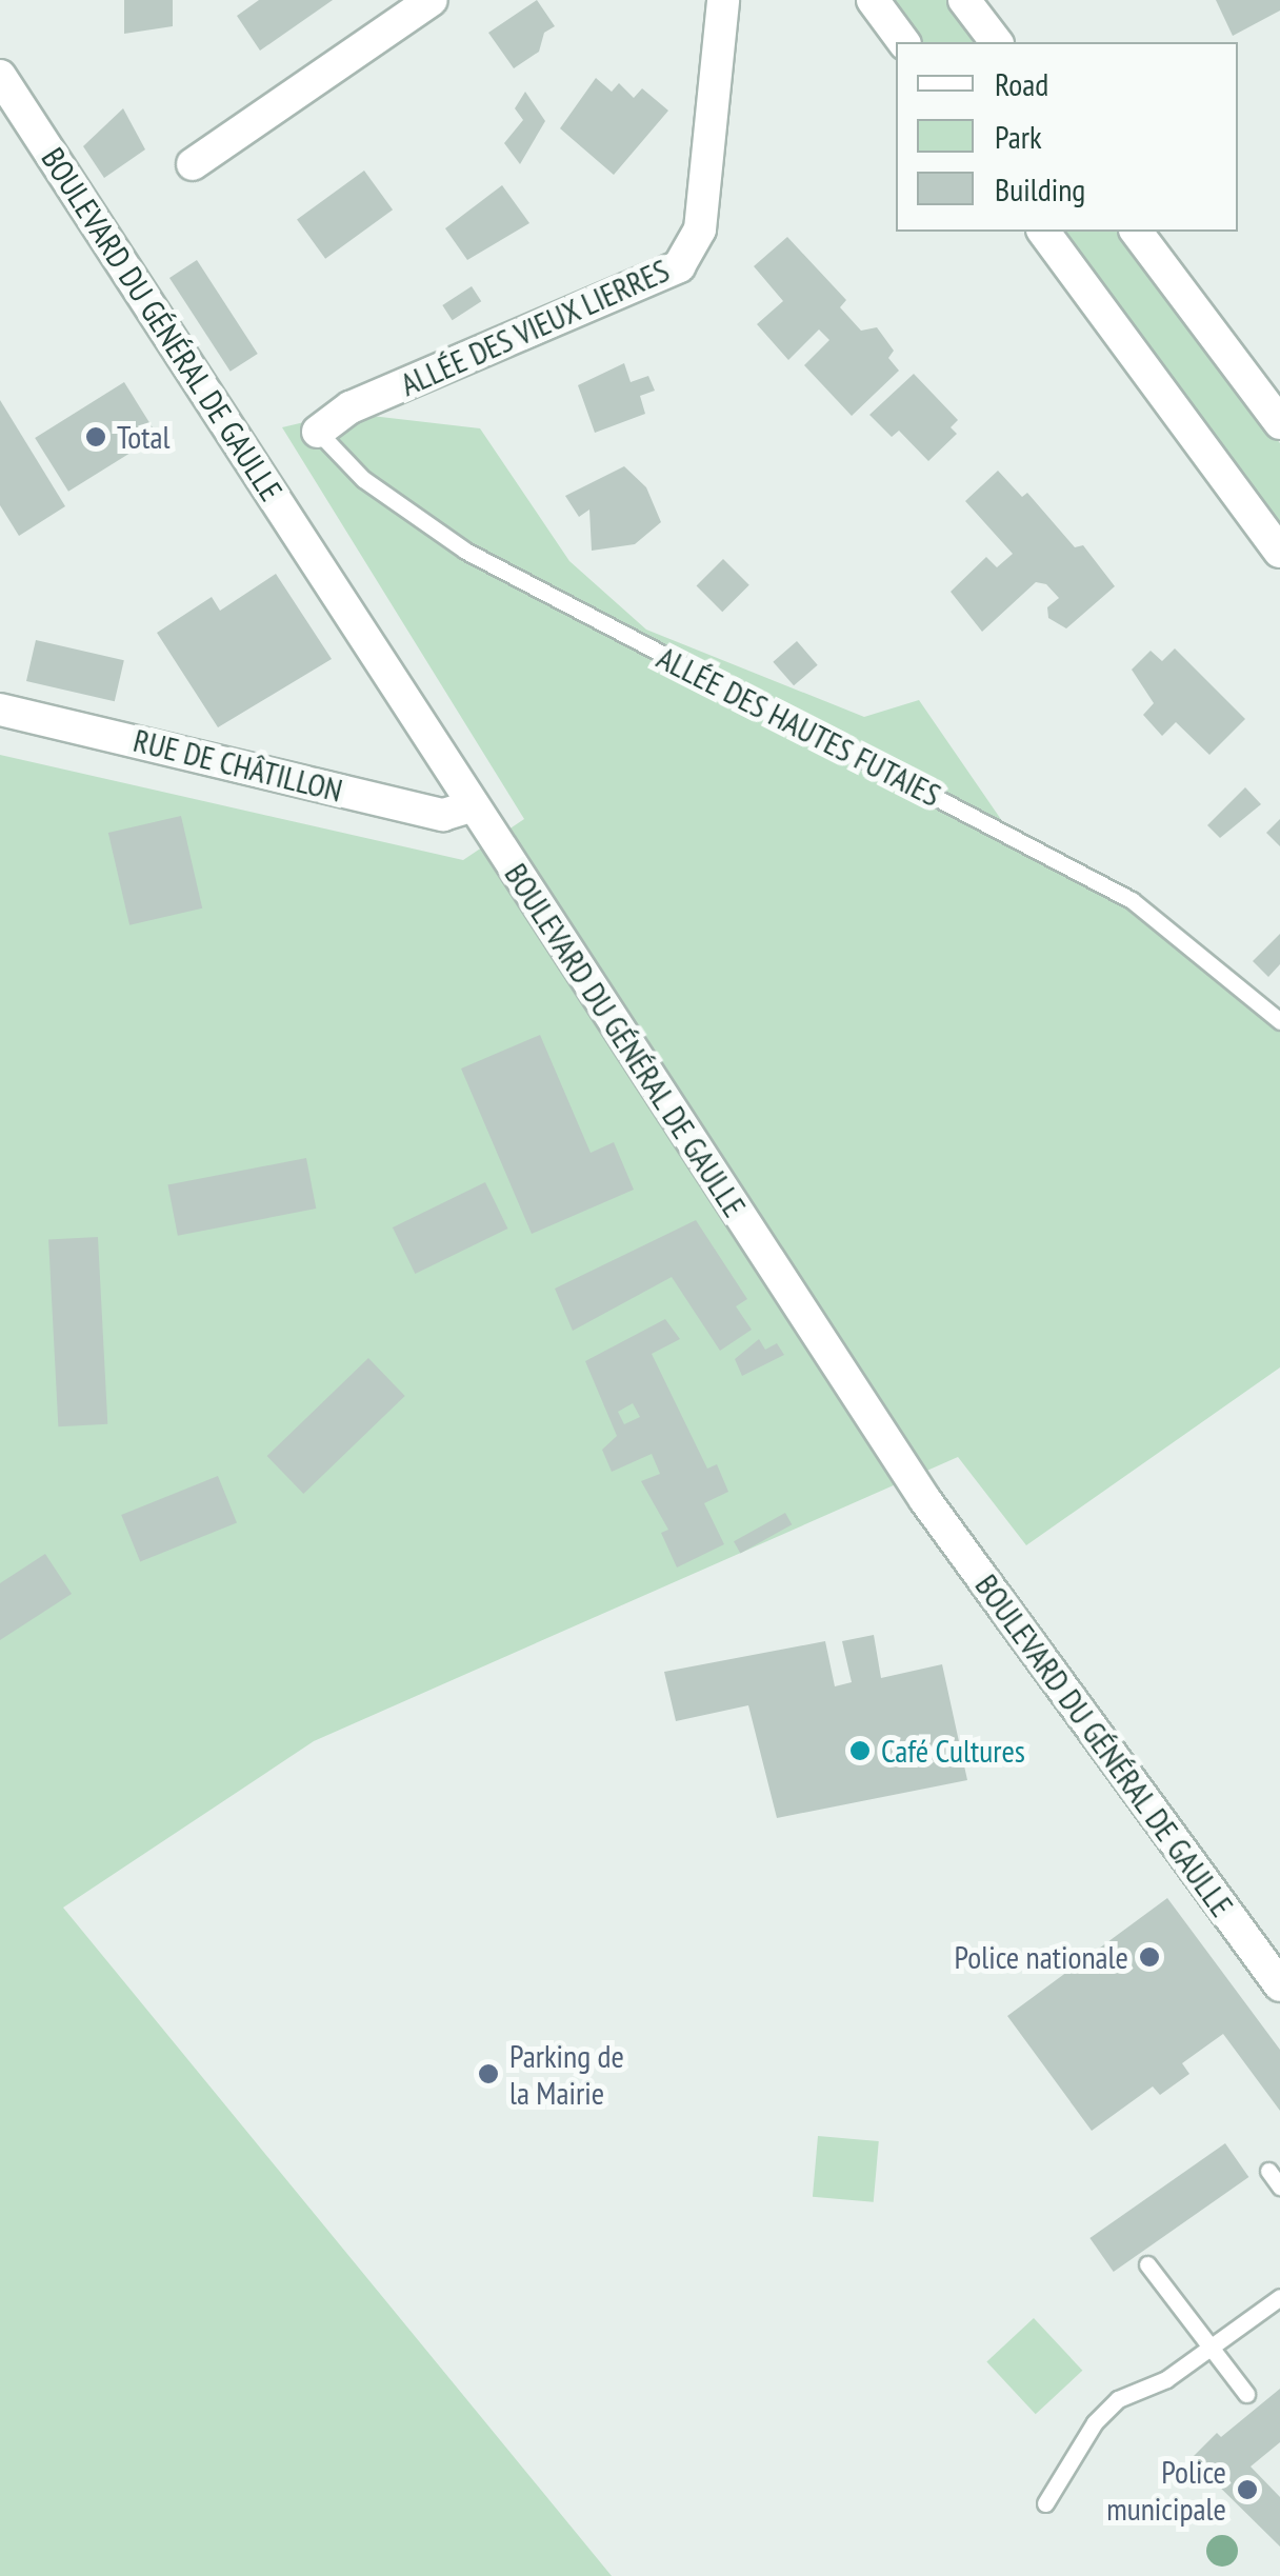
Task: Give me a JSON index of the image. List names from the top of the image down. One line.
{"streets":{"main road":["BOULEVARD DU GÉNÉRAL DE GAULLE","ALLÉE DES VIEUX LIERRES","RUE DE CHÂTILLON"],"lane":["ALLÉE DES HAUTES FUTAIES"]},"crossings":[["BOULEVARD DU GÉNÉRAL DE GAULLE","RUE DE CHÂTILLON"],["ALLÉE DES VIEUX LIERRES","ALLÉE DES HAUTES FUTAIES"]],"places":["Total","Café Cultures","Police nationale","Parking de la Mairie","Police municipale"],"legend":["Road","Park","Building"]}
